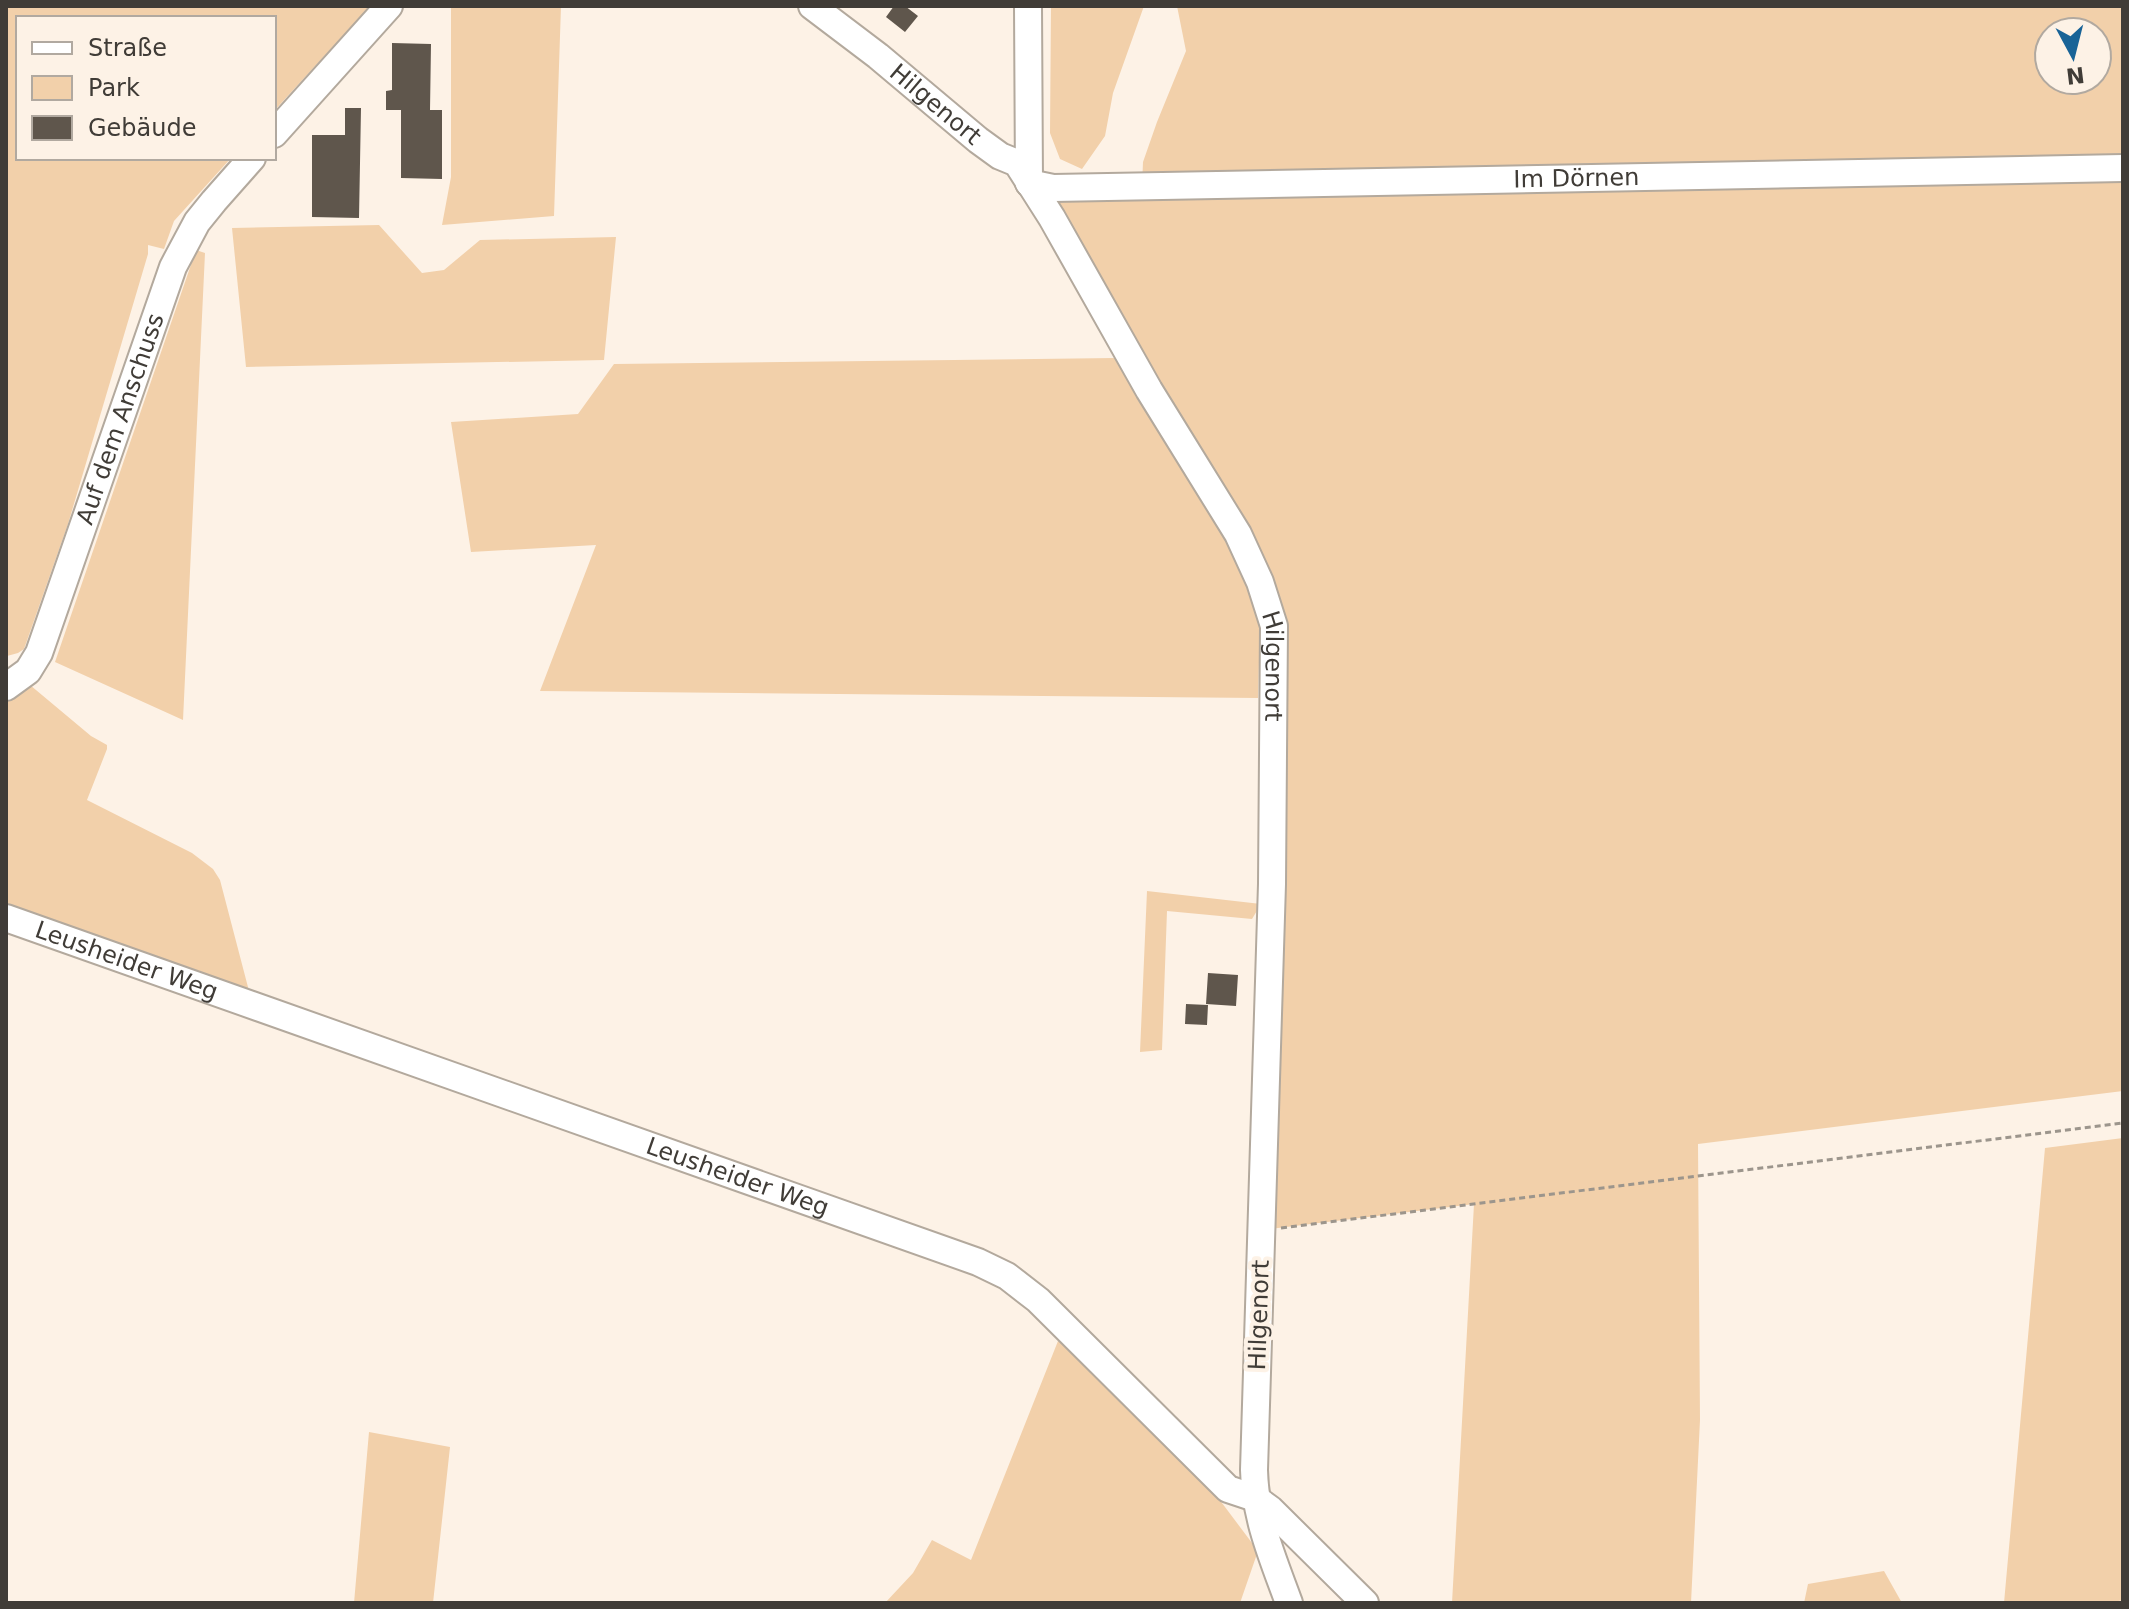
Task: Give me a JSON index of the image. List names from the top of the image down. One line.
{"streets":{"street":["Hilgenort","Im Dörnen","Auf dem Anschuss","Leusheider Weg"]},"crossings":[["Hilgenort","Im Dörnen"],["Hilgenort","Leusheider Weg"]],"legend":["Straße","Park","Gebäude"],"north":"bottom"}
